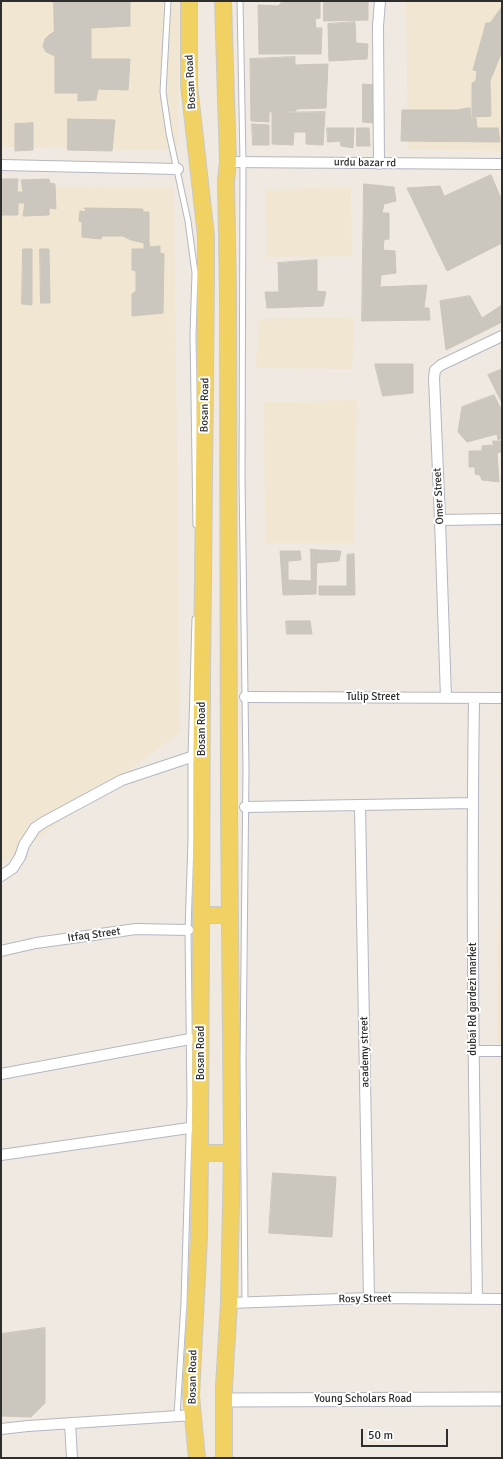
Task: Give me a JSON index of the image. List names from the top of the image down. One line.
{"streets":{"main road":["Bosan Road"],"street":["urdu bazar rd","Omer Street","Tulip Street","Itfaq Street","dubai Rd gardezi market","academy street","Rosy Street","Young Scholars Road"]},"crossings":[["Bosan Road","urdu bazar rd"],["Bosan Road","Rosy Street"],["Bosan Road","Young Scholars Road"],["Omer Street","Tulip Street"],["Tulip Street","dubai Rd gardezi market"],["dubai Rd gardezi market","Rosy Street"],["academy street","Rosy Street"]],"scale_bar":"50 m"}
